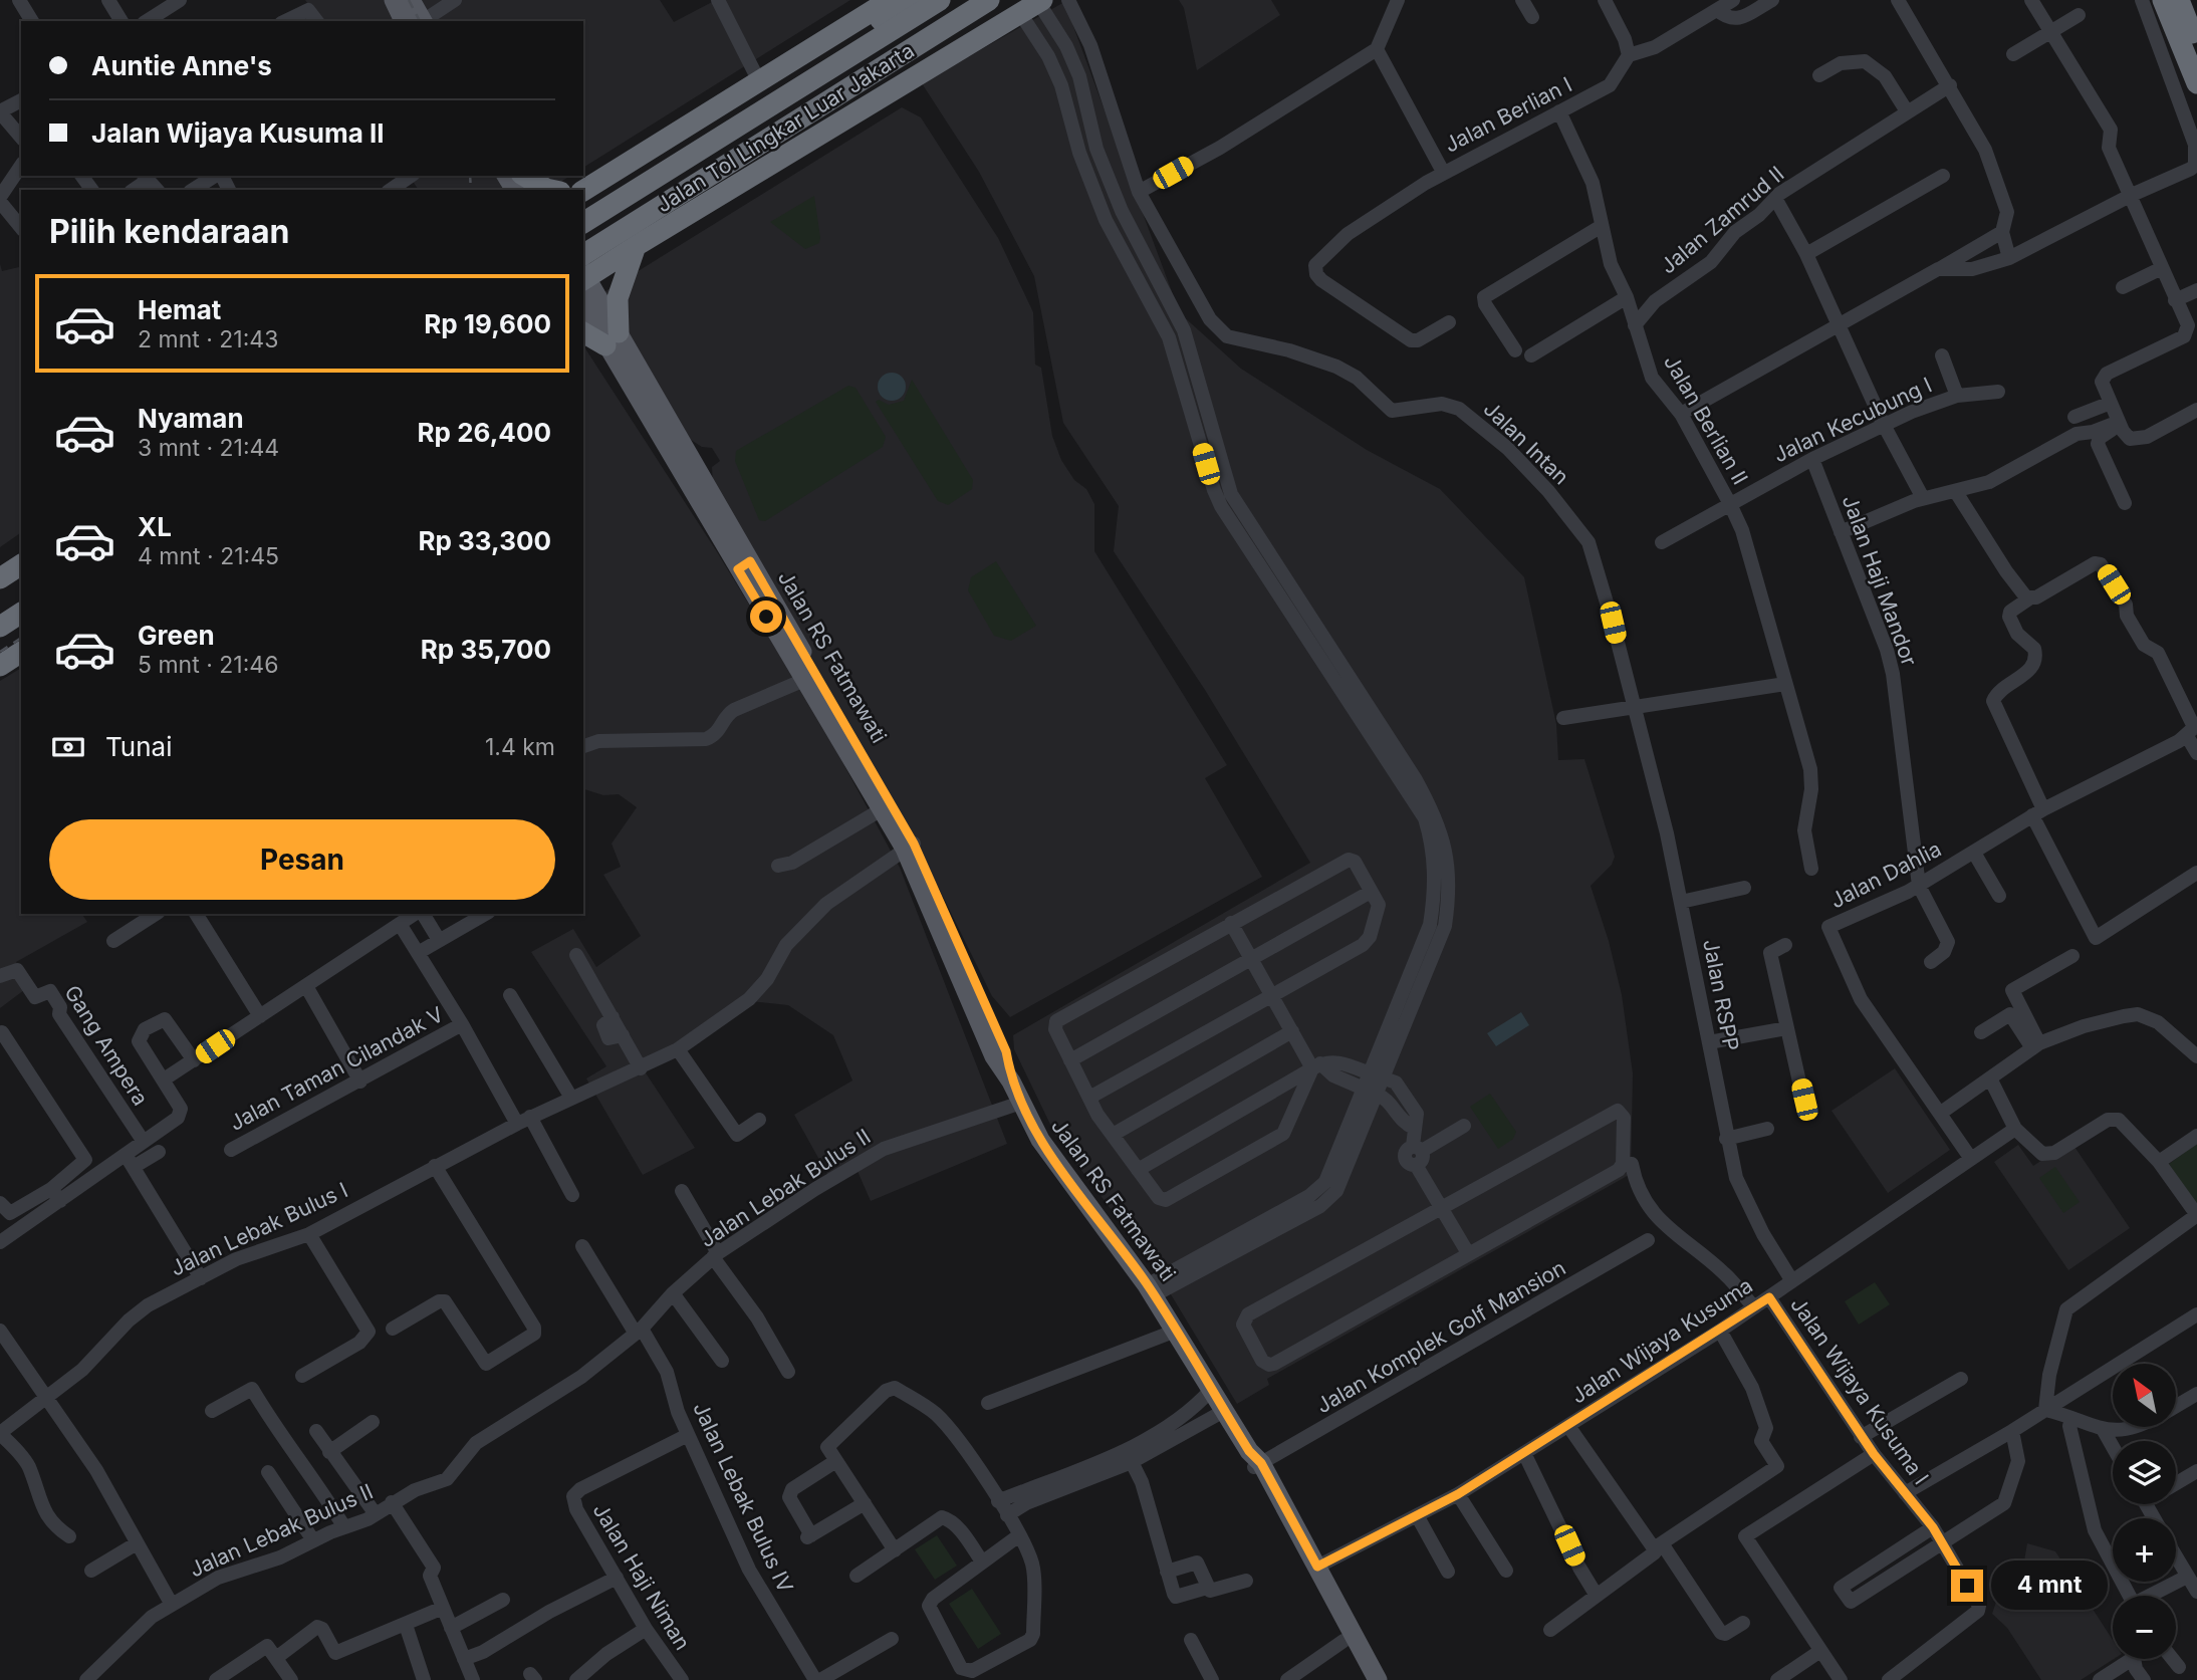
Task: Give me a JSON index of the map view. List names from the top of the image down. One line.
{"streets":{"highway":["Jalan Tol Lingkar Luar Jakarta"],"main road":["Jalan RS Fatmawati"],"street":["Jalan Berlian I","Jalan Zamrud II","Jalan Berlian II","Jalan Kecubung I","Jalan Intan","Jalan Haji Mandor","Jalan Dahlia","Jalan RSPP","Gang Ampera","Jalan Taman Cilandak V","Jalan Lebak Bulus II","Jalan Lebak Bulus I","Jalan Komplek Golf Mansion","Jalan Wijaya Kusuma","Jalan Wijaya Kusuma I","Jalan Lebak Bulus IV","Jalan Haji Niman"]},"crossings":[["Jalan Berlian I","Jalan Berlian II"],["Jalan Zamrud II","Jalan Berlian II"],["Jalan Berlian II","Jalan Kecubung I"],["Jalan Kecubung I","Jalan Haji Mandor"],["Jalan Intan","Jalan RSPP"],["Jalan Haji Mandor","Jalan Dahlia"],["Jalan RS Fatmawati","Jalan Lebak Bulus II"],["Jalan RS Fatmawati","Jalan Lebak Bulus I"],["Jalan RS Fatmawati","Jalan Komplek Golf Mansion"],["Jalan RS Fatmawati","Jalan Wijaya Kusuma"],["Jalan Dahlia","Jalan Wijaya Kusuma"],["Jalan RSPP","Jalan Wijaya Kusuma"],["Jalan Lebak Bulus II","Jalan Lebak Bulus IV"],["Jalan Wijaya Kusuma","Jalan Wijaya Kusuma I"],["Jalan Lebak Bulus IV","Jalan Haji Niman"]],"north":"top left","page":{"banner":["Auntie Anne's","Jalan Wijaya Kusuma II"],"heading":"Pilih kendaraan","list":[{"name":"Hemat","note":"2 mnt · 21:43","value":"Rp 19,600"},{"name":"Nyaman","note":"3 mnt · 21:44","value":"Rp 26,400"},{"name":"XL","note":"4 mnt · 21:45","value":"Rp 33,300"},{"name":"Green","note":"5 mnt · 21:46","value":"Rp 35,700"}],"pay":["Tunai","1.4 km"],"buttons":"Pesan","map_buttons":["+","−"],"bubble":"4 mnt"}}
